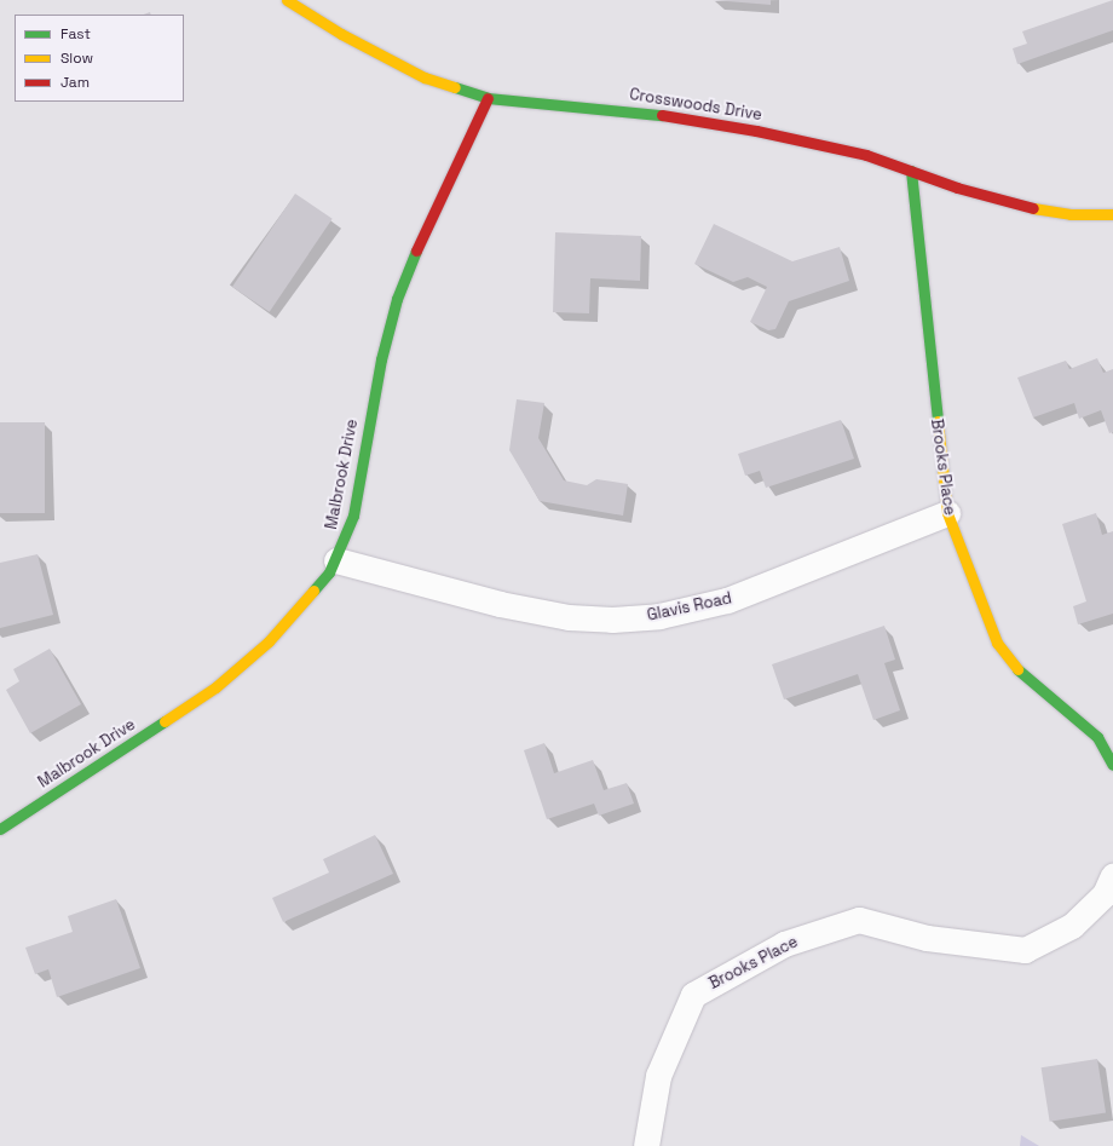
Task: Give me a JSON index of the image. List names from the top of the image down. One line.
{"streets":{"street":["Crosswoods Drive","Brooks Place","Malbrook Drive","Glavis Road"]},"crossings":[["Crosswoods Drive","Brooks Place"],["Crosswoods Drive","Malbrook Drive"],["Brooks Place","Glavis Road"],["Malbrook Drive","Glavis Road"]],"legend":["Fast","Slow","Jam"]}
